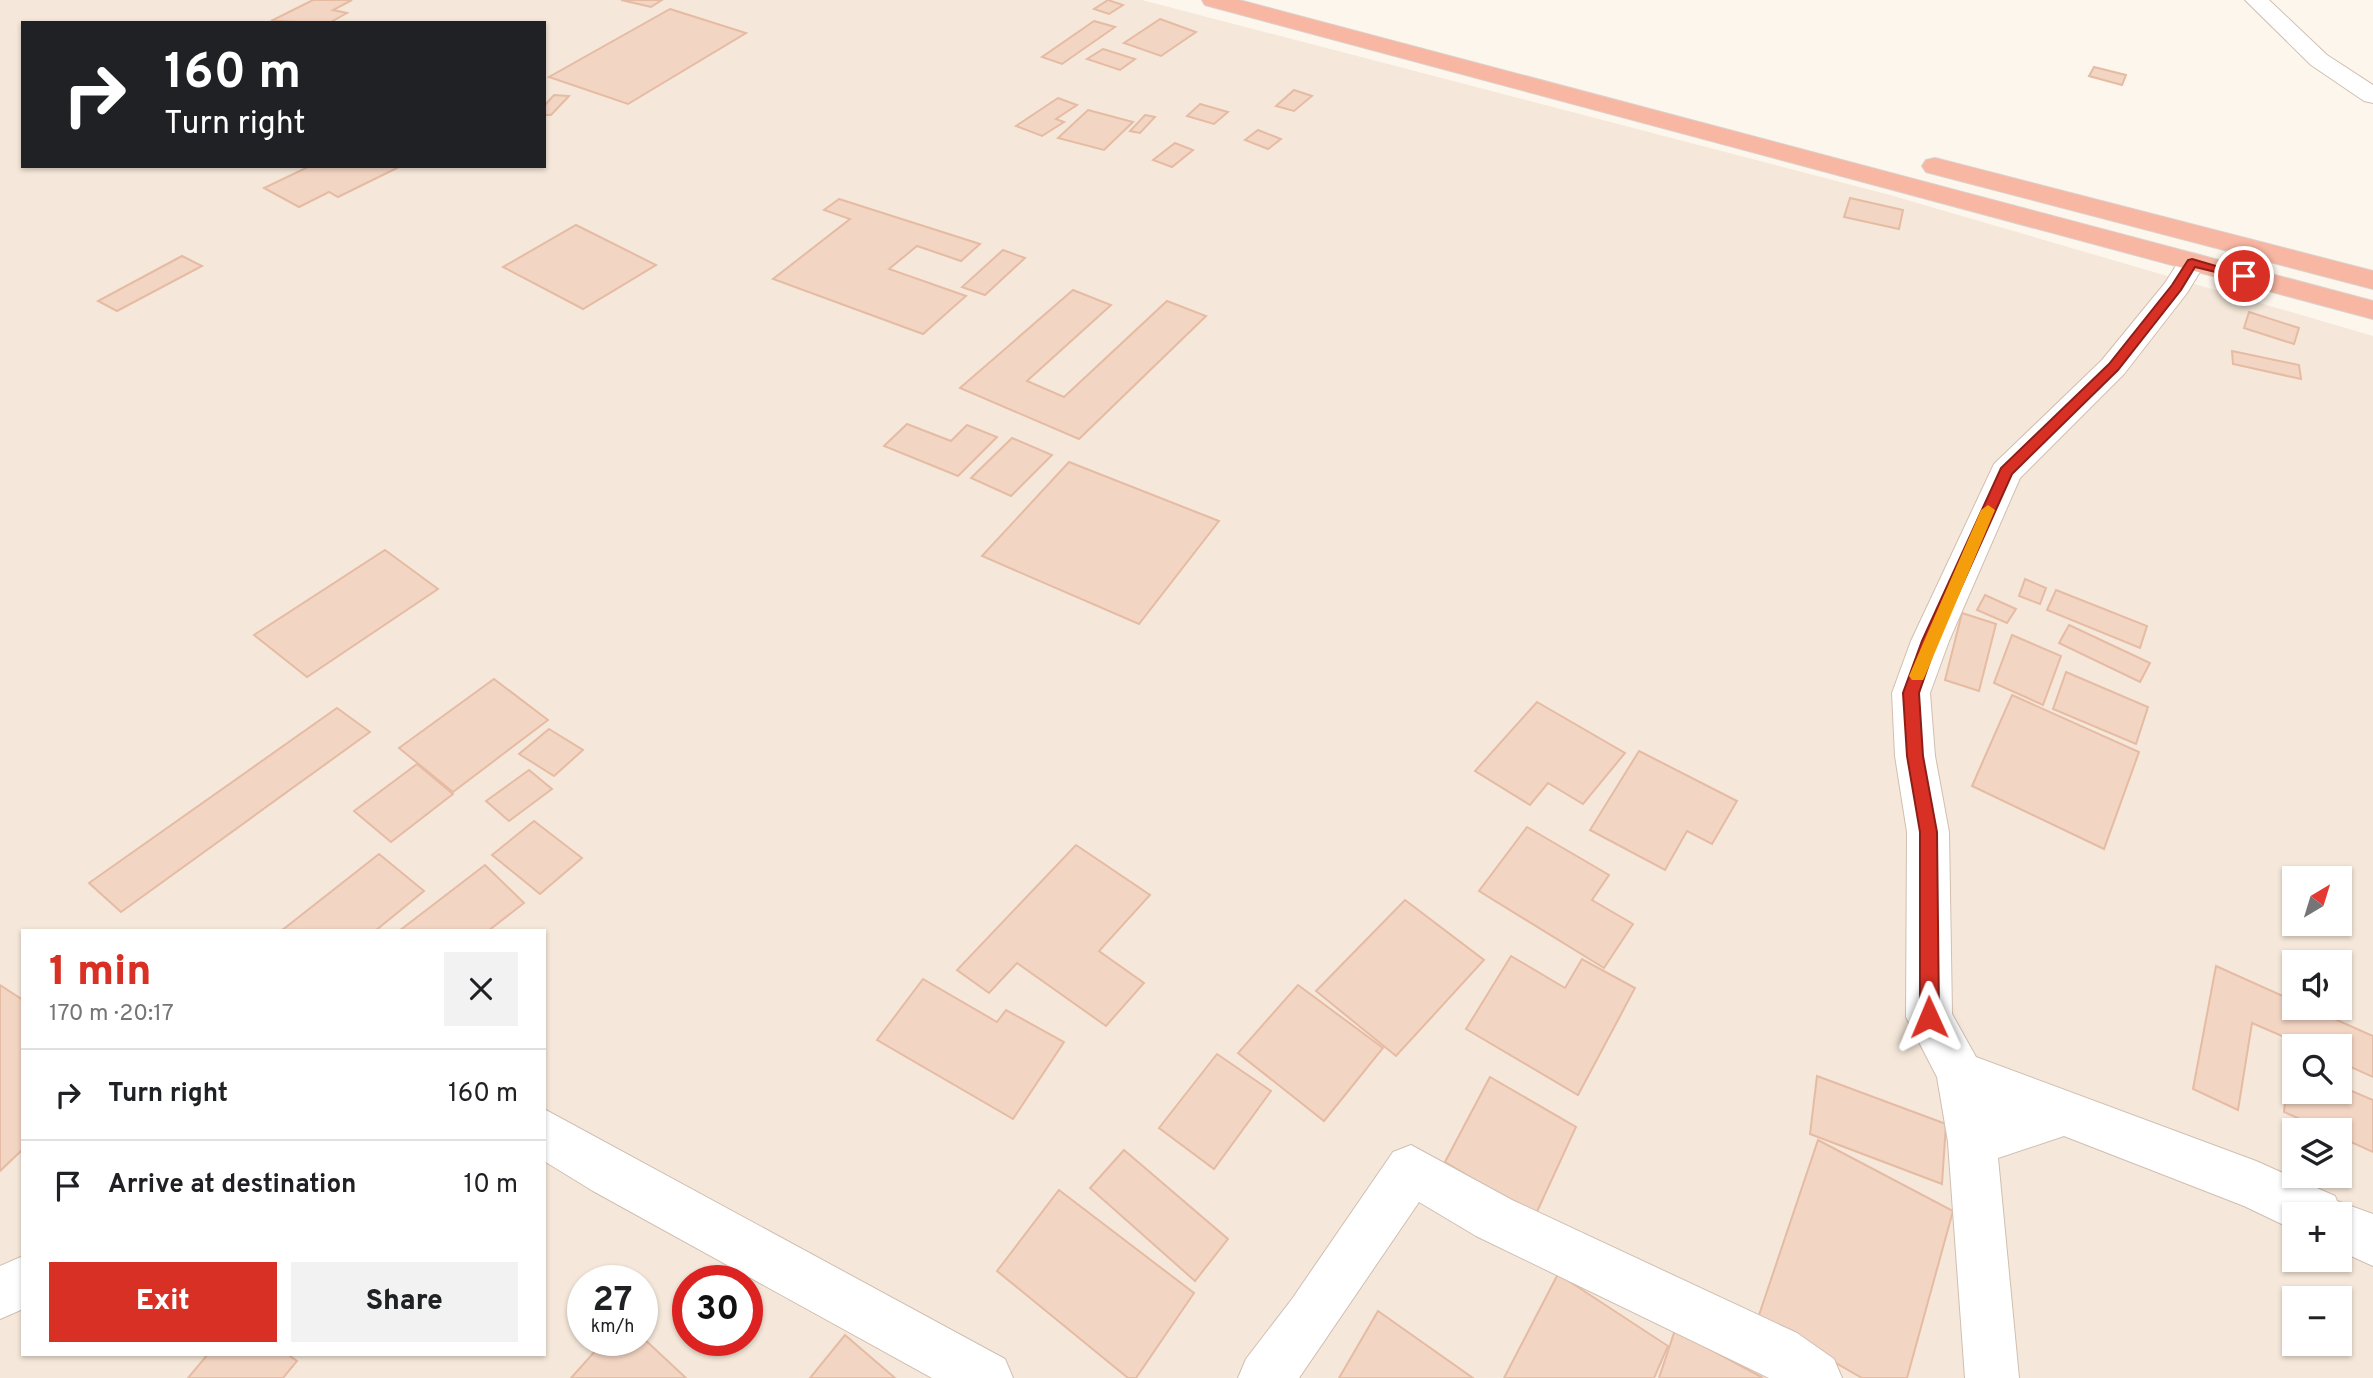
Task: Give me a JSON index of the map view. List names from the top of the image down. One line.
{"north":"top right","page":{"turn":["160 m","Turn right"],"map_buttons":["+","−"],"heading":["1 min","170 m · 20:17"],"list":[{"name":"Turn right","value":"160 m"},{"name":"Arrive at destination","value":"10 m"}],"buttons":["Exit","Share"],"speed":"27 km/h","limit":"30"}}
